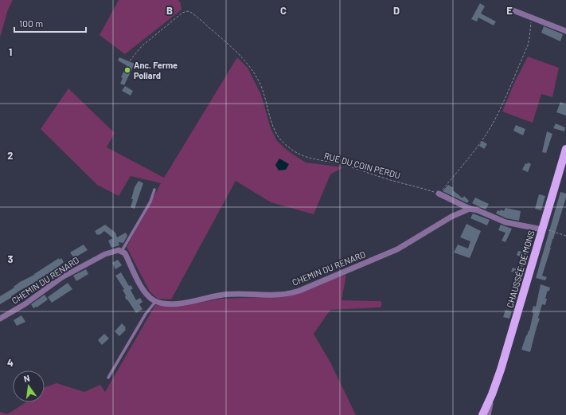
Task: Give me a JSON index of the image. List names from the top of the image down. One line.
{"streets":{"main road":["CHAUSSÉE DE MONS"],"street":["CHEMIN DU RENARD"],"path":["RUE DU COIN PERDU"]},"places":["Anc. Ferme Poliard"],"scale_bar":"100 m","north":"top","grid":{"columns":["B","C","D","E"],"rows":["1","2","3","4"]}}
